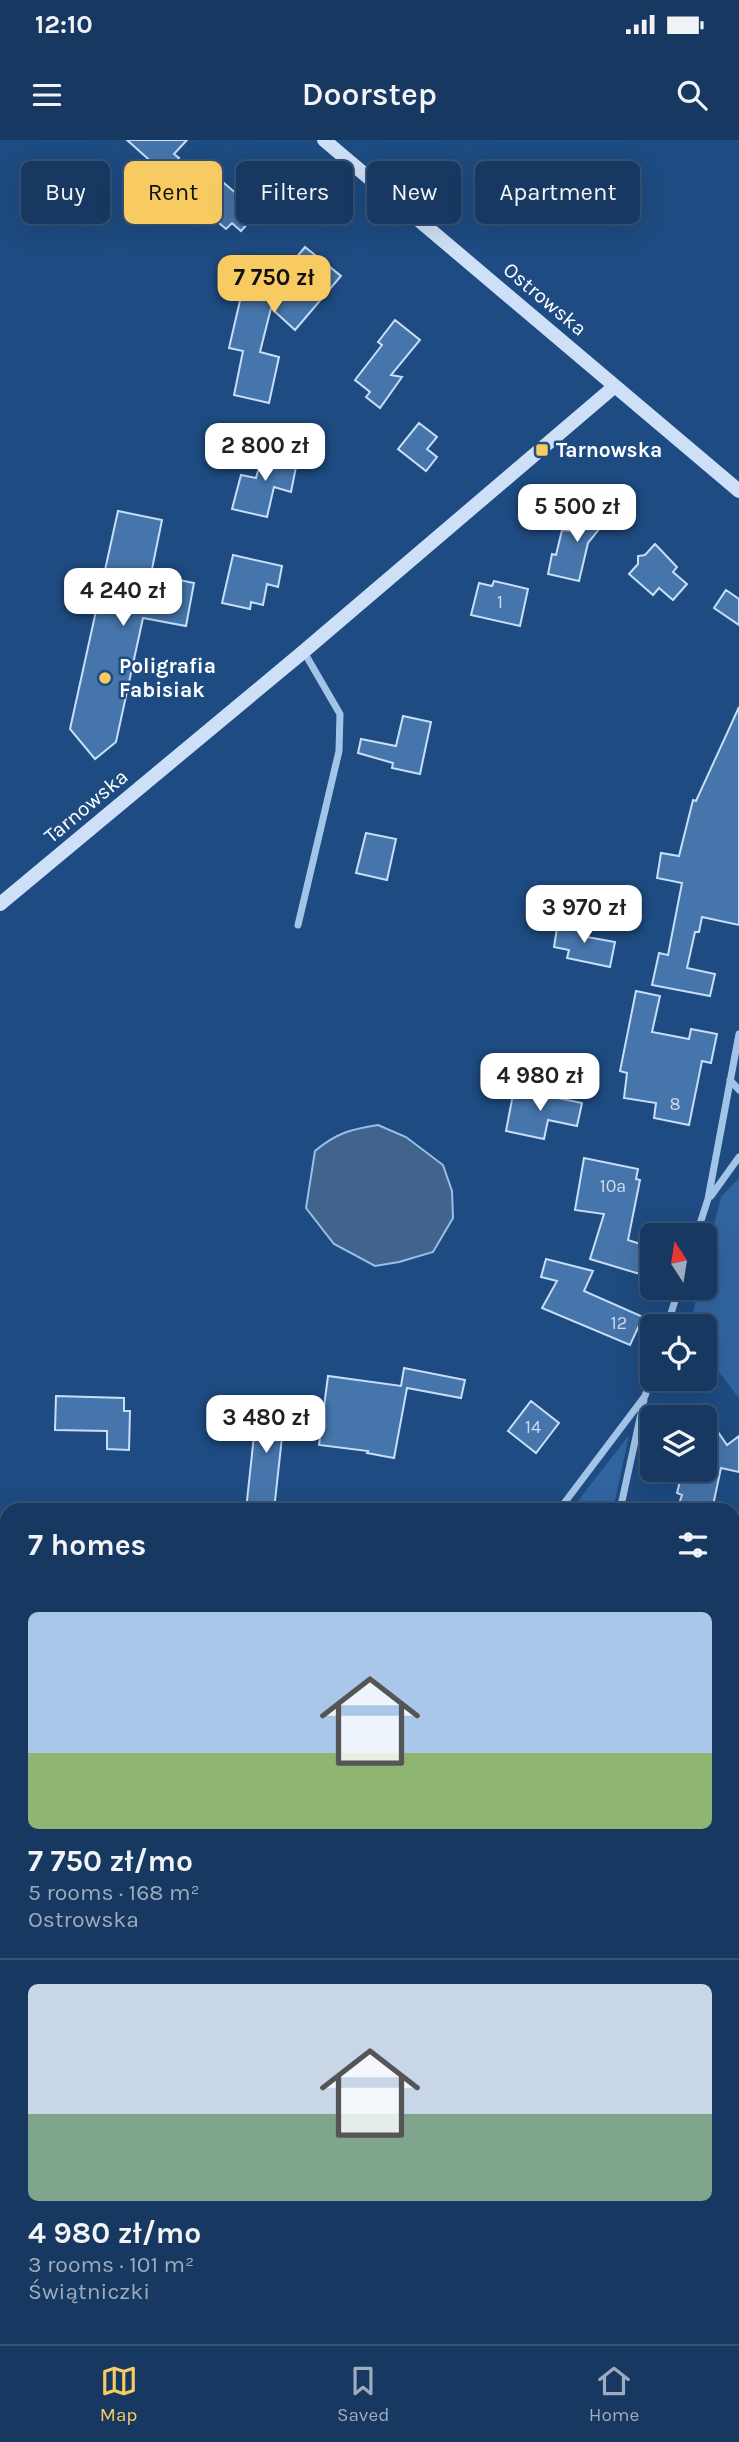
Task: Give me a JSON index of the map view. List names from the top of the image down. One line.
{"streets":{"street":["Ostrowska","Tarnowska"]},"crossings":[["Ostrowska","Tarnowska"]],"places":{"transit":["Tarnowska"],"other":["Poligrafia Fabisiak"]},"house_numbers":["1","8","10a","12","14"],"north":"top","page":{"status":"12:10","header":"Doorstep","chip":["Buy","Rent","Filters","New","Apartment"],"price":["7 750 zł","2 800 zł","5 500 zł","4 240 zł","3 970 zł","4 980 zł","3 480 zł"],"heading":"7 homes","list":[{"name":"7 750 zł/mo","note":"5 rooms · 168 m² · Ostrowska"},{"name":"4 980 zł/mo","note":"3 rooms · 101 m² · Świątniczki"}],"tabs":["Map","Saved","Home"]}}
